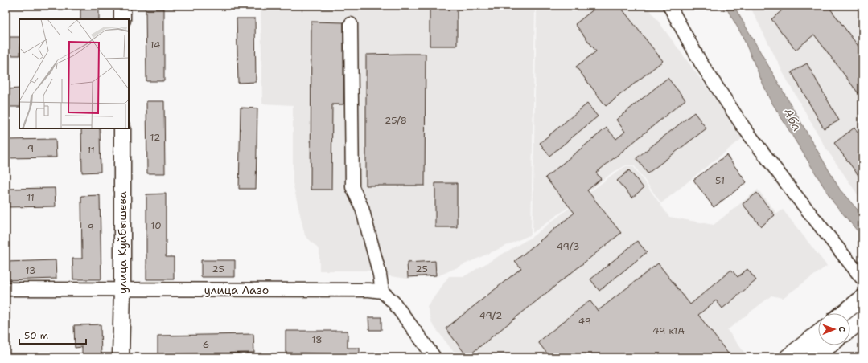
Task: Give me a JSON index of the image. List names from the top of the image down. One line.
{"streets":{"main road":["улица Куйбышева"],"street":["улица Лазо"]},"crossings":[["улица Куйбышева","улица Лазо"]],"water":["Аба"],"house_numbers":["14","25/8","12","9","11","51","11","10","9","49/3","25","25","13","49/2","49","49 к1А","18","6"],"scale_bar":"50 m","north":"right"}
